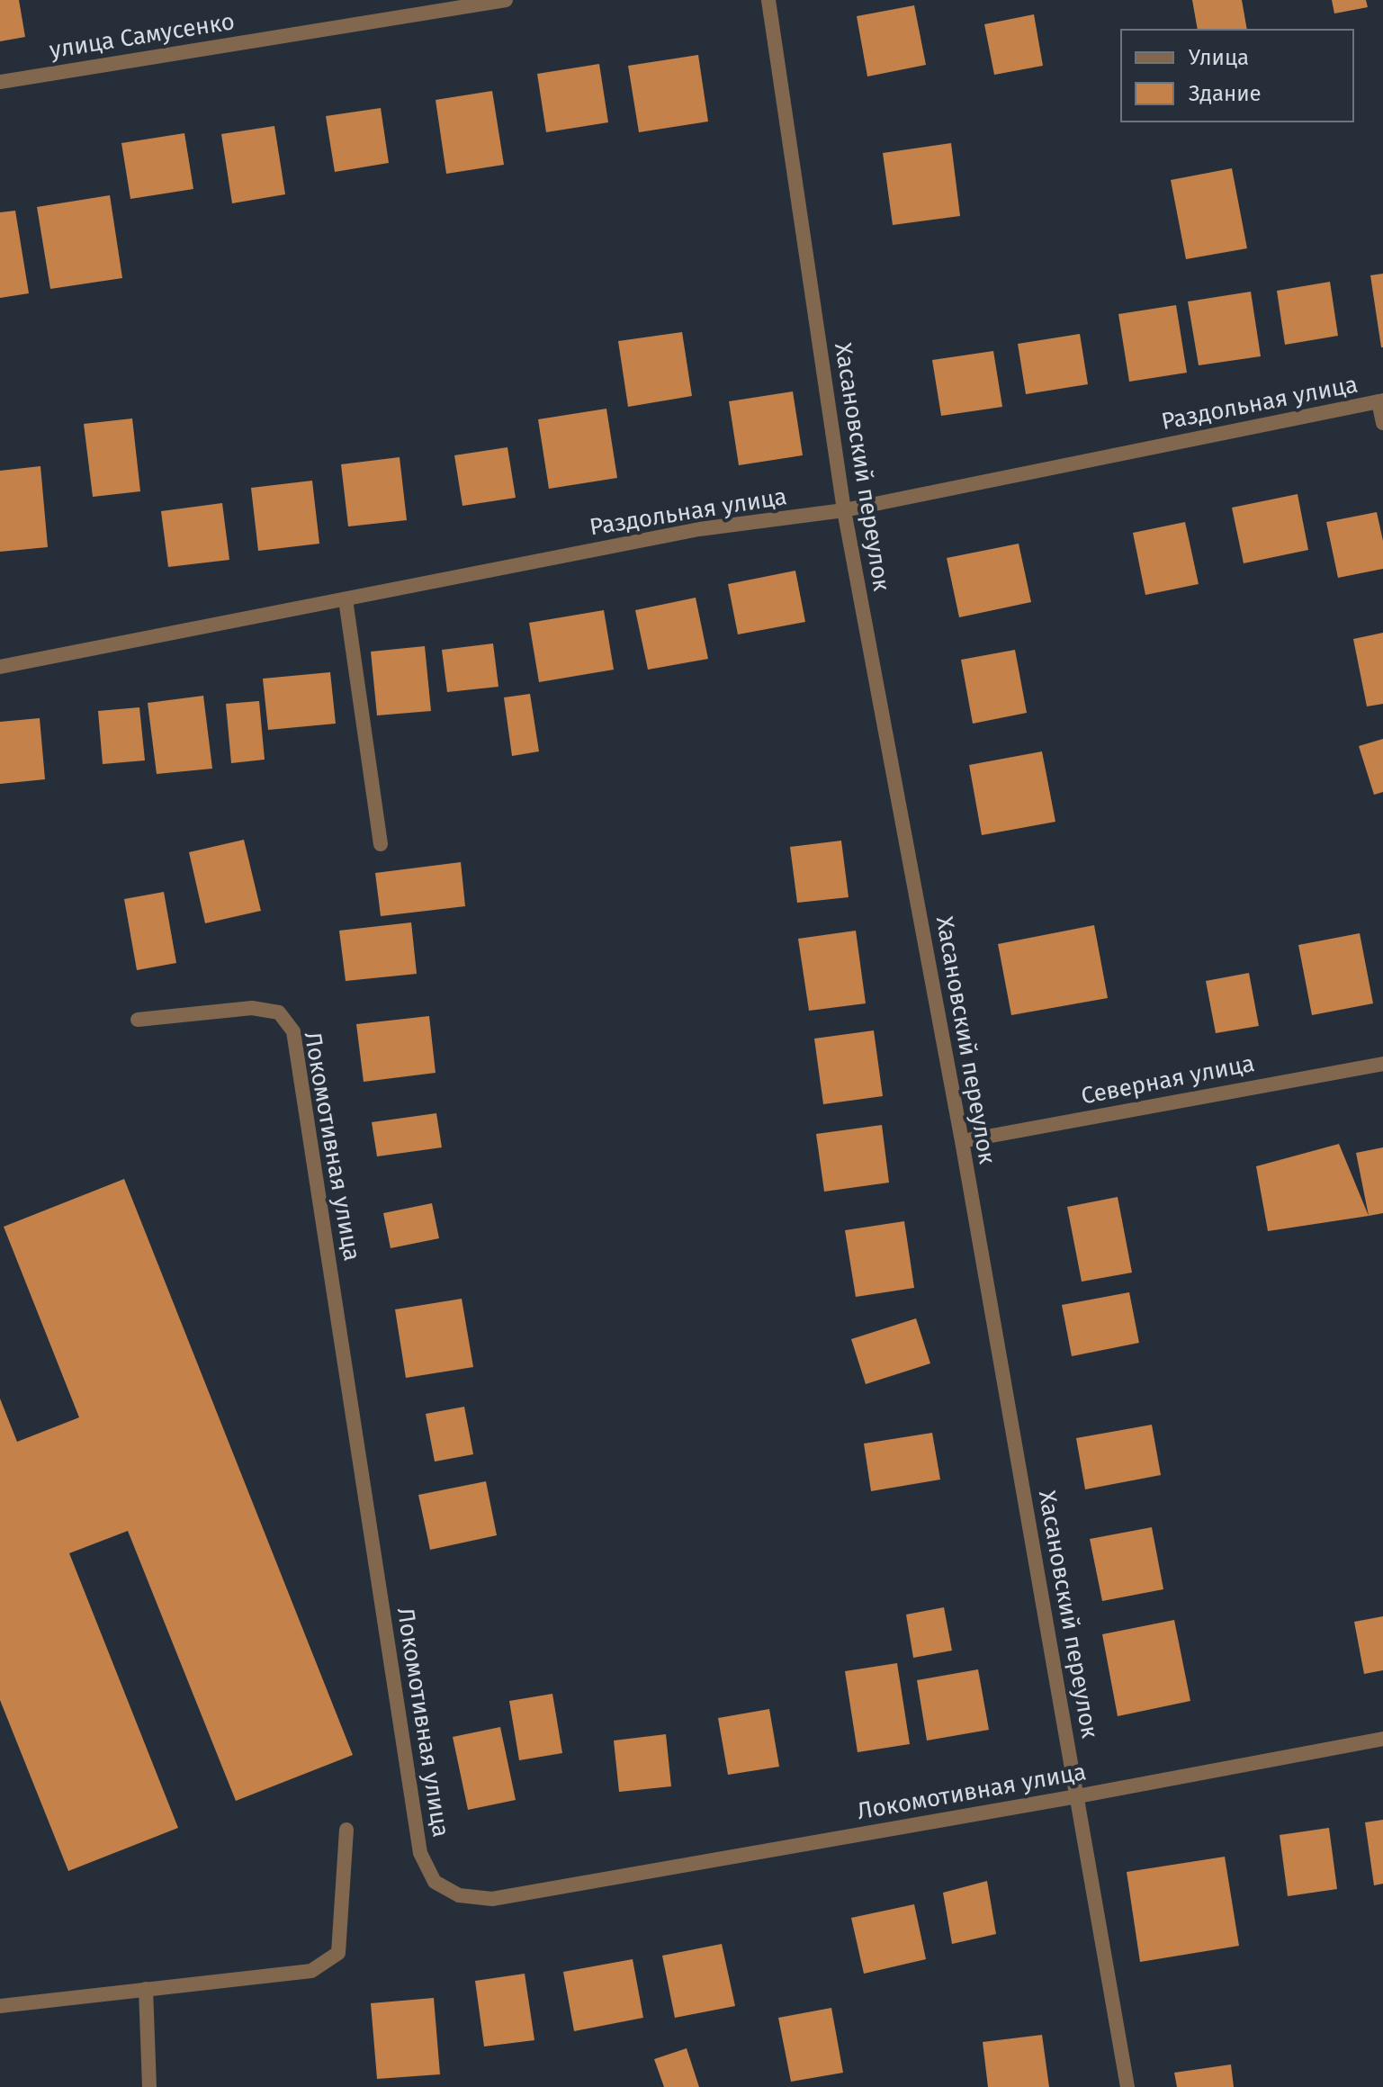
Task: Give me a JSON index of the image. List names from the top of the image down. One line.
{"streets":{"street":["улица Самусенко","Раздольная улица","Хасановский переулок","Северная улица","Локомотивная улица"]},"crossings":[["Раздольная улица","Хасановский переулок"],["Хасановский переулок","Северная улица"],["Хасановский переулок","Локомотивная улица"]],"legend":["Улица","Здание"]}
